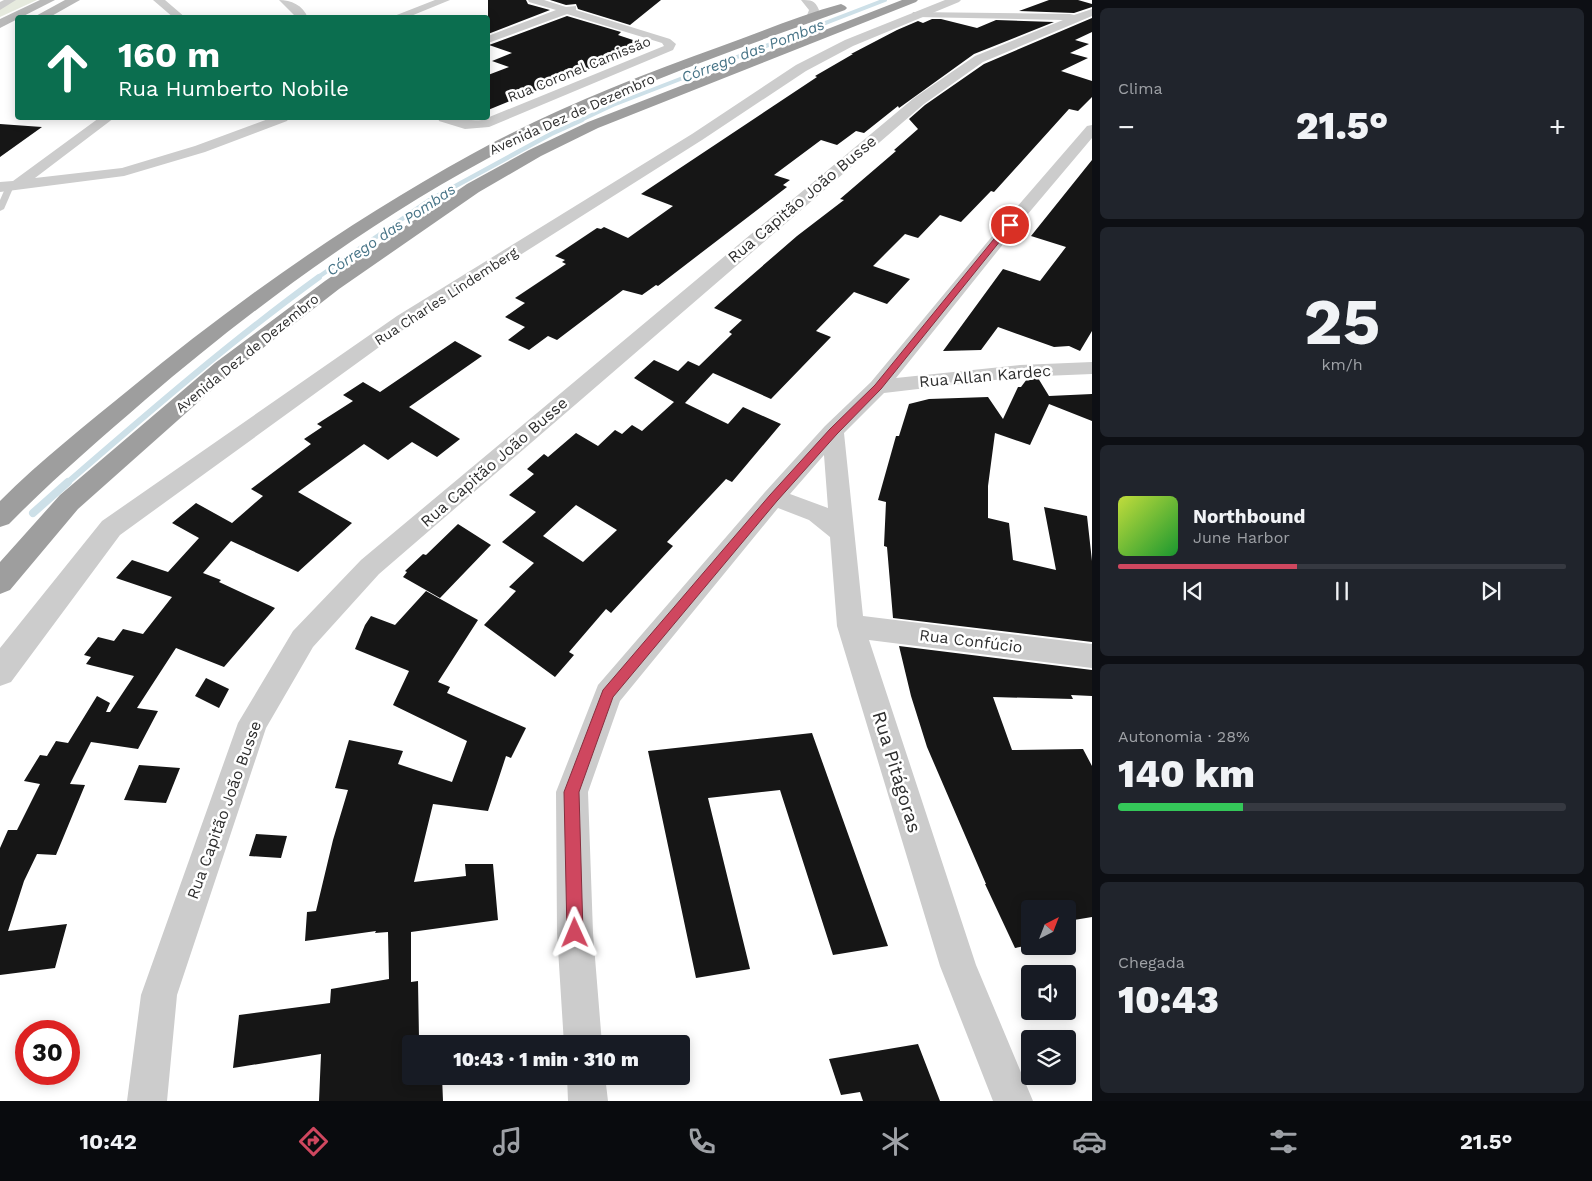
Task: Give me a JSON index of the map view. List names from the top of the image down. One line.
{"streets":{"highway":["Avenida Dez de Dezembro"],"street":["Rua Coronel Camissão","Rua Capitão João Busse","Rua Charles Lindemberg","Rua Allan Kardec","Rua Confúcio","Rua Pitágoras"]},"crossings":[["Avenida Dez de Dezembro","Rua Charles Lindemberg"],["Rua Confúcio","Rua Pitágoras"]],"water":["Córrego das Pombas"],"north":"top right","page":{"tile":["Clima",["25","km/h"],["Autonomia · 28%","140 km"],["Chegada","10:43"]],"turn":["160 m","Rua Humberto Nobile"],"heat":["−","21.5°","+"],"song":["Northbound","June Harbor"],"limit":"30","trip":"10:43 · 1 min · 310 m","tabs":["10:42","21.5°"]}}
